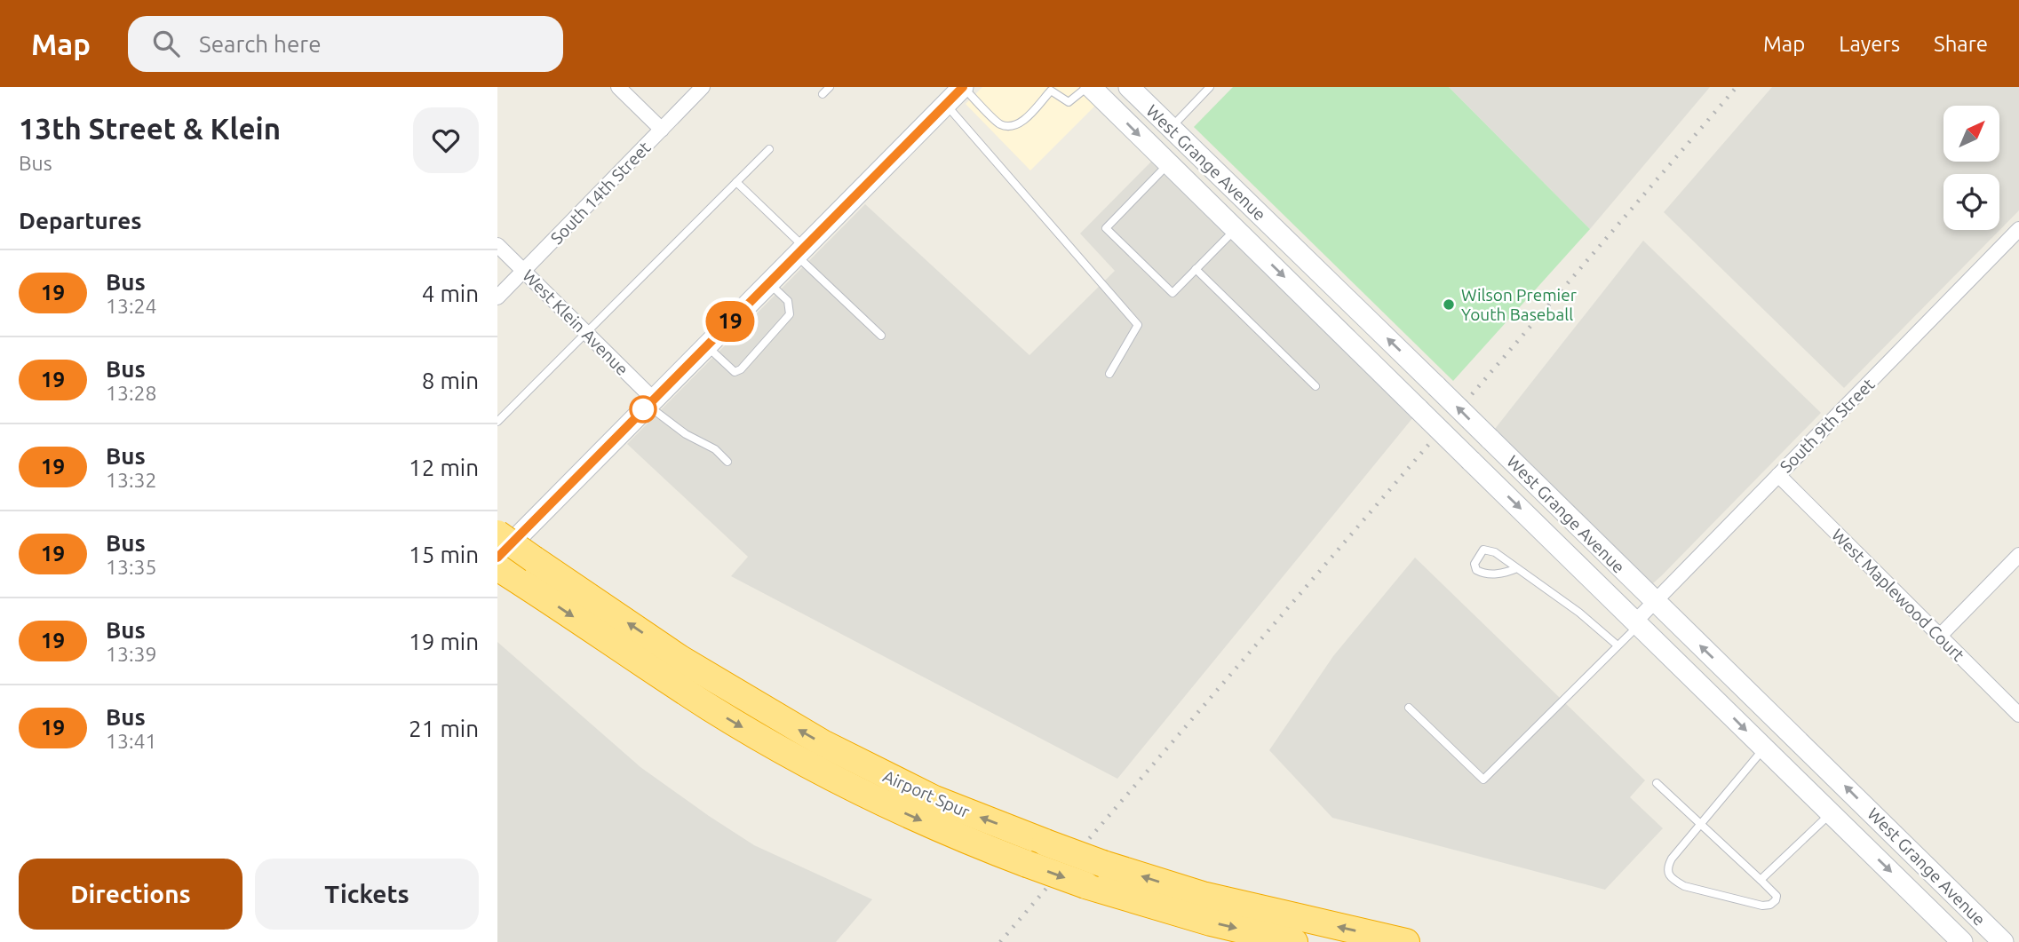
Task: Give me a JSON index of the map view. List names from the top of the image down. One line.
{"streets":{"highway":["Airport Spur"],"street":["West Grange Avenue","South 14th Street","West Klein Avenue","South 9th Street","West Maplewood Court"]},"crossings":[["West Grange Avenue","South 9th Street"],["South 14th Street","West Klein Avenue"],["South 9th Street","West Maplewood Court"]],"places":["Wilson Premier Youth Baseball"],"lines":["bus line 19"],"north":"top right","page":{"header":"Map","search":"Search here","nav":["Map","Layers","Share"],"heading":[["13th Street & Klein","Bus"],"Departures"],"on_map":"19","list":[{"mark":"19","name":"Bus","note":"13:24","value":"4 min"},{"mark":"19","name":"Bus","note":"13:28","value":"8 min"},{"mark":"19","name":"Bus","note":"13:32","value":"12 min"},{"mark":"19","name":"Bus","note":"13:35","value":"15 min"},{"mark":"19","name":"Bus","note":"13:39","value":"19 min"},{"mark":"19","name":"Bus","note":"13:41","value":"21 min"}],"buttons":["Directions","Tickets"]}}
